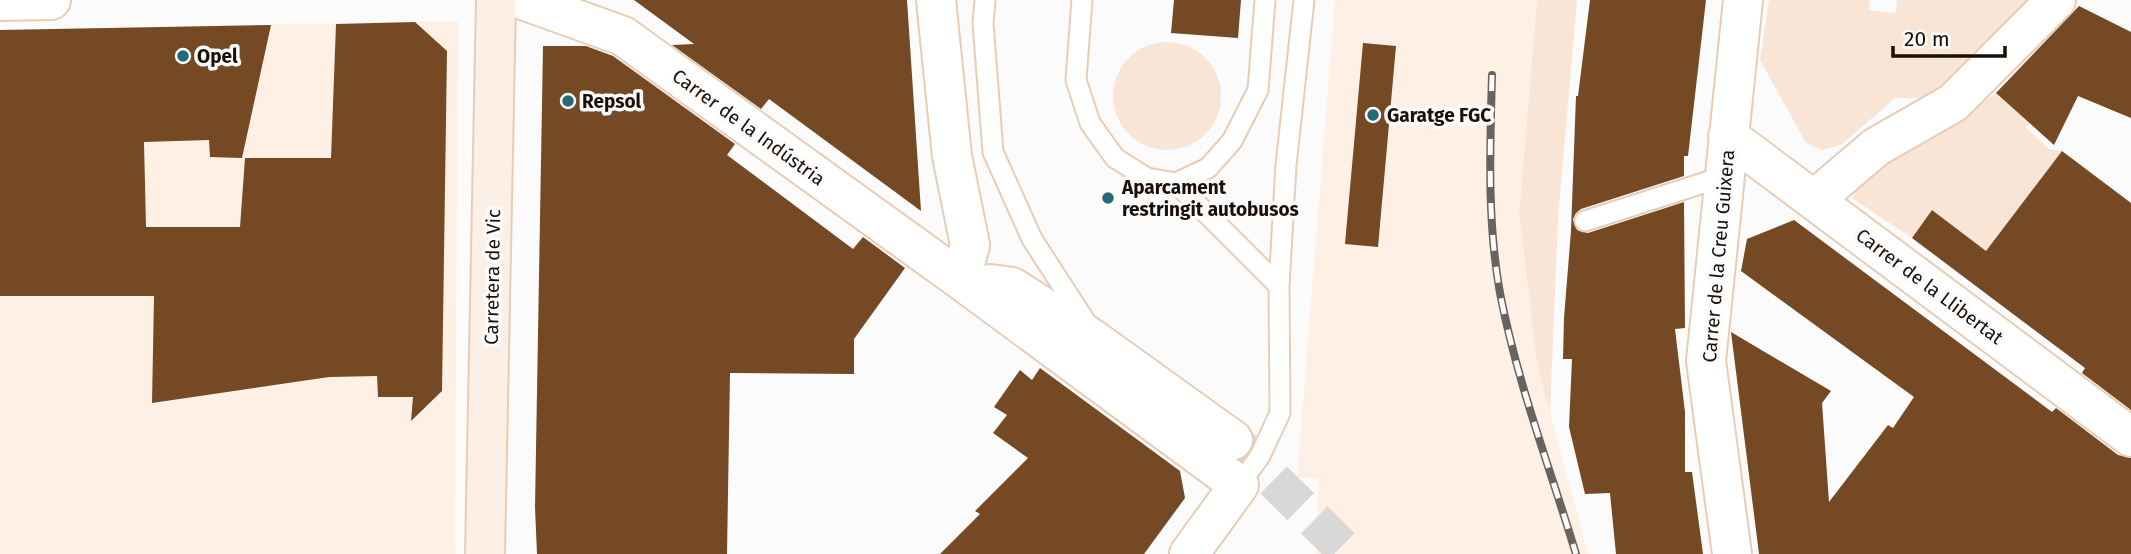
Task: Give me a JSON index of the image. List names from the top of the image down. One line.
{"streets":{"main road":["Carretera de Vic"],"street":["Carrer de la Indústria","Carrer de la Creu Guixera","Carrer de la Llibertat"]},"crossings":[["Carrer de la Creu Guixera","Carrer de la Llibertat"]],"places":["Opel","Repsol","Garatge FGC","Aparcament restringit autobusos"],"scale_bar":"20 m"}
